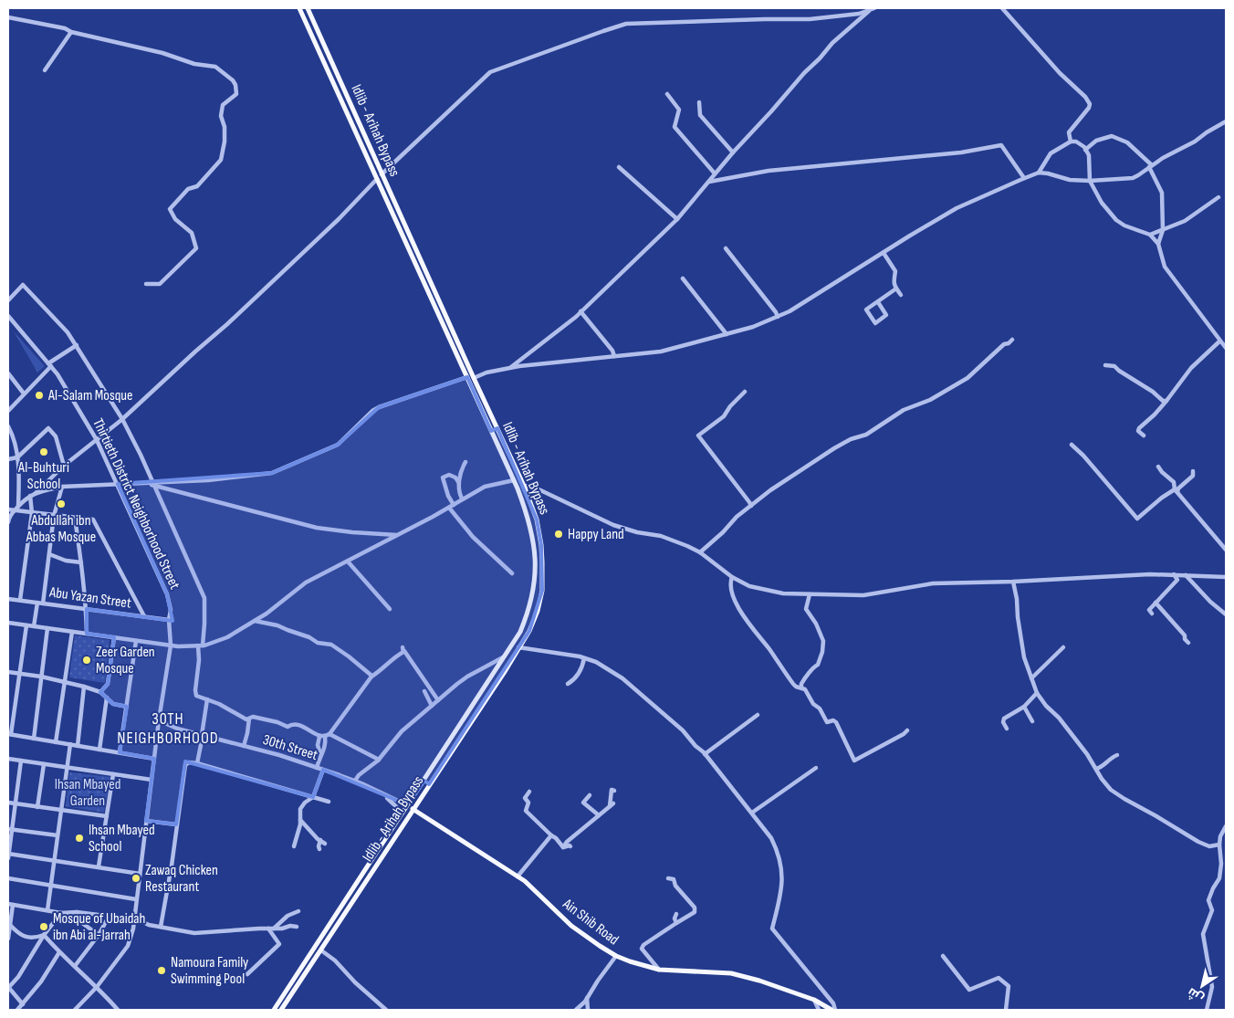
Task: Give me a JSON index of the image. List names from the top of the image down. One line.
{"streets":{"main road":["Idlib - Arihah Bypass","Ain Shib Road"],"street":["Thirtieth District Neighborhood Street","Abu Yazan Street","30th Street"]},"crossings":[["Idlib - Arihah Bypass","30th Street"],["Idlib - Arihah Bypass","Ain Shib Road"],["Thirtieth District Neighborhood Street","Abu Yazan Street"],["Thirtieth District Neighborhood Street","30th Street"]],"districts":["30TH NEIGHBORHOOD"],"parks":["Ihsan Mbayed Garden"],"places":["Al-Salam Mosque","Al-Buhturi School","Abdullah ibn Abbas Mosque","Happy Land","Zeer Garden Mosque","Ihsan Mbayed School","Zawaq Chicken Restaurant","Mosque of Ubaidah ibn Abi al-Jarrah","Namoura Family Swimming Pool"],"north":"bottom left"}
